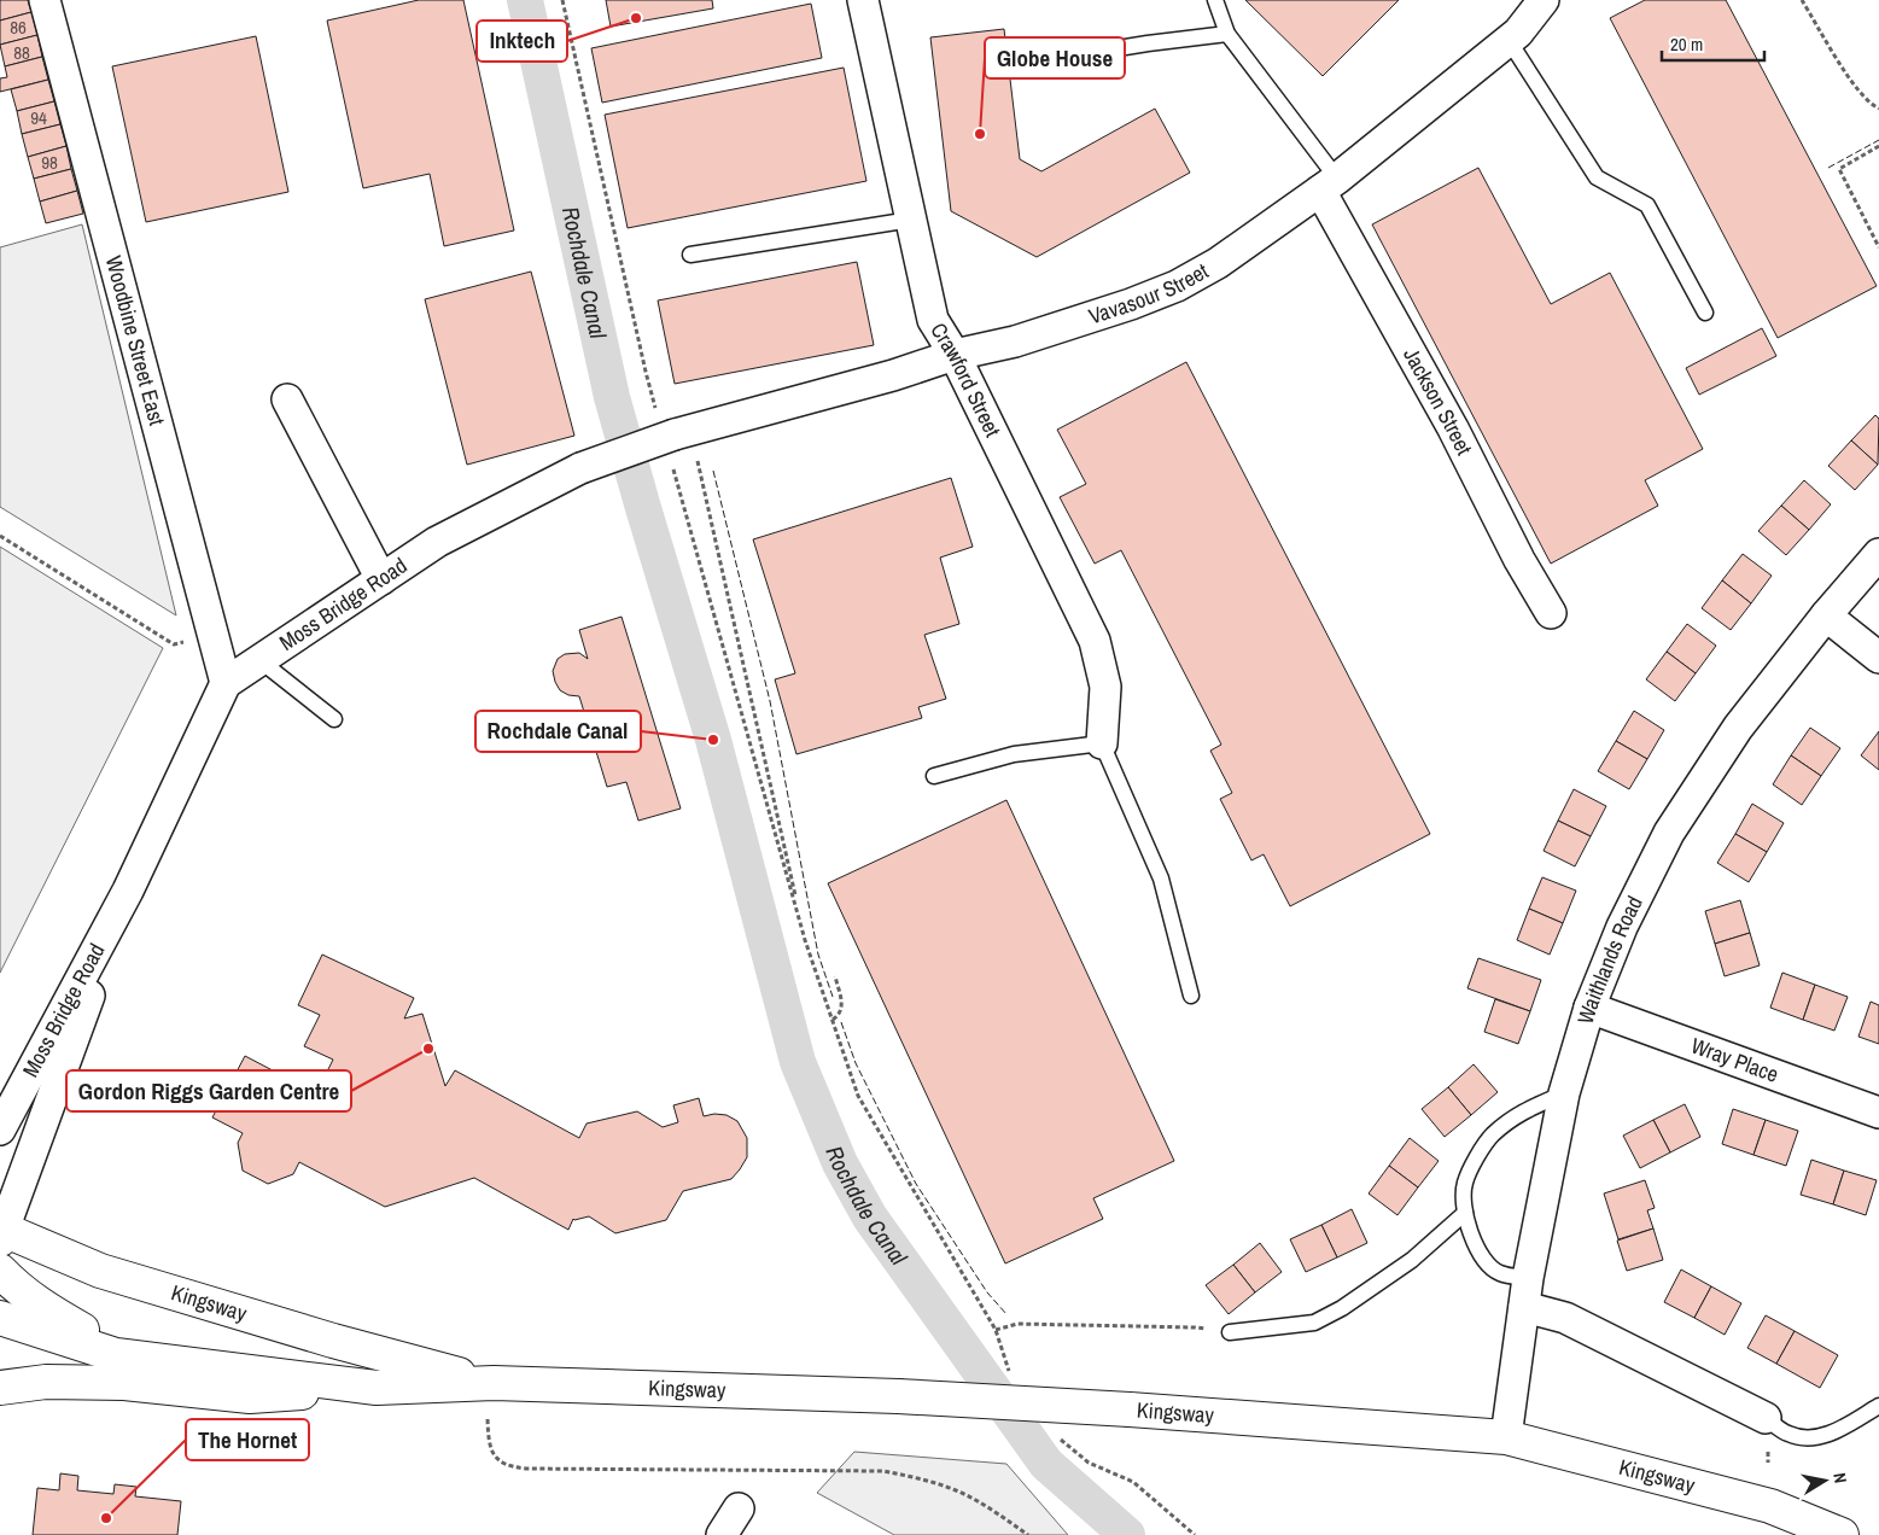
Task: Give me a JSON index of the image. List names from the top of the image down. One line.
{"streets":{"main road":["Kingsway"],"street":["Vavasour Street","Woodbine Street East","Crawford Street","Jackson Street","Moss Bridge Road","Waithlands Road","Wray Place"]},"crossings":[["Vavasour Street","Crawford Street"],["Vavasour Street","Jackson Street"],["Vavasour Street","Moss Bridge Road"],["Woodbine Street East","Moss Bridge Road"],["Moss Bridge Road","Kingsway"],["Waithlands Road","Wray Place"],["Waithlands Road","Kingsway"]],"water":["Rochdale Canal"],"places":["Inktech","Globe House","Rochdale Canal","Gordon Riggs Garden Centre","The Hornet"],"house_numbers":["86","88","94","98"],"scale_bar":"20 m","north":"right"}
